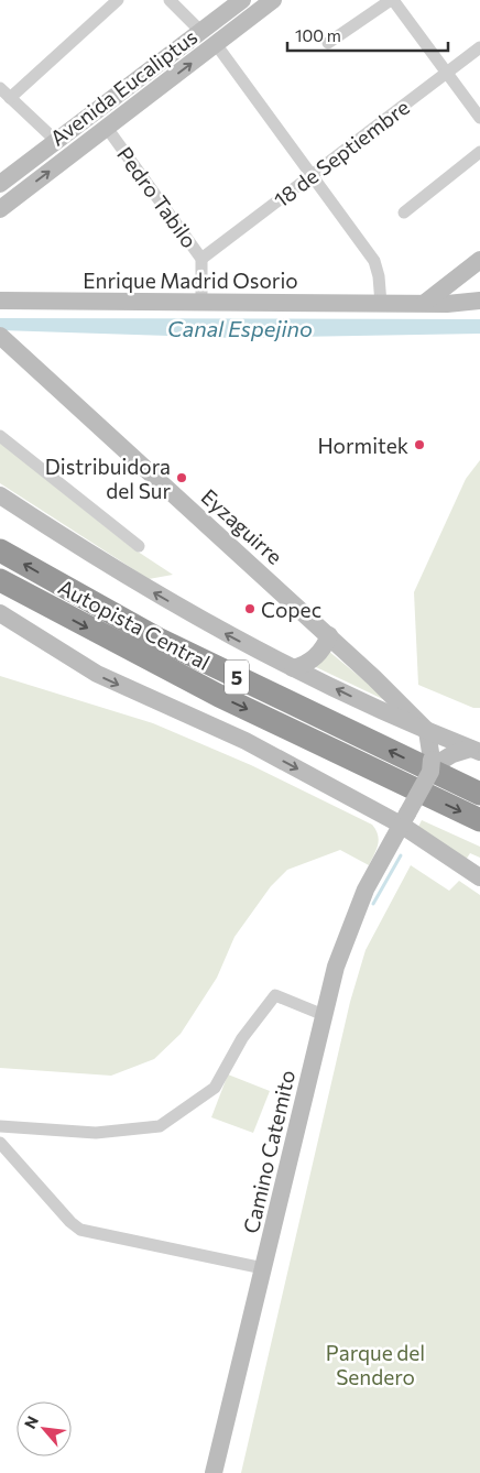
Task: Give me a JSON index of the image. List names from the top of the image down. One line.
{"streets":{"highway":["Autopista Central","5"],"main road":["Avenida Eucaliptus","Enrique Madrid Osorio","Eyzaguirre","Camino Catemito"],"street":["18 de Septiembre","Pedro Tabilo"]},"crossings":[["Avenida Eucaliptus","Pedro Tabilo"],["18 de Septiembre","Pedro Tabilo"],["Pedro Tabilo","Enrique Madrid Osorio"]],"water":["Canal Espejino"],"parks":["Parque del Sendero"],"places":["Hormitek","Distribuidora del Sur","Copec"],"scale_bar":"100 m","north":"top left"}
